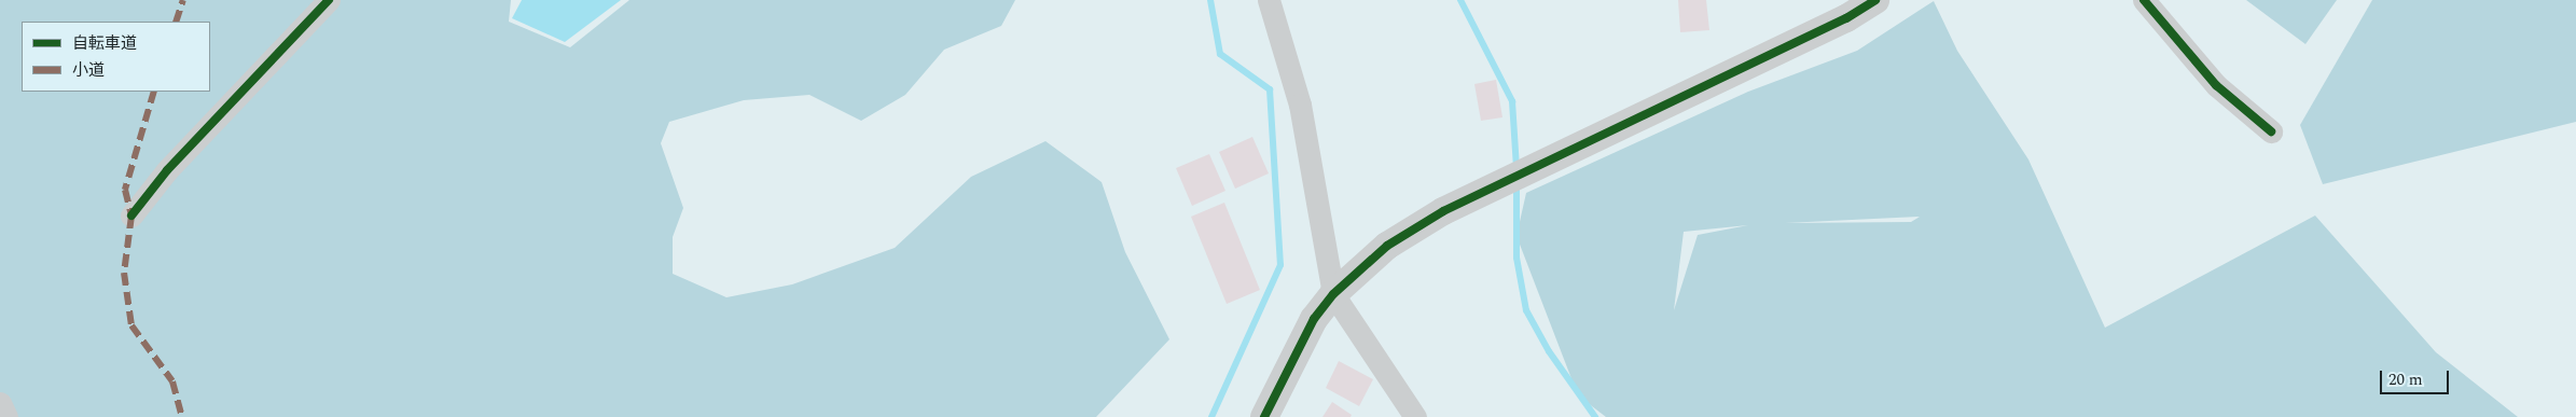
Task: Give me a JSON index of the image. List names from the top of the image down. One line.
{"legend":["自転車道","小道"],"scale_bar":"20 m"}
